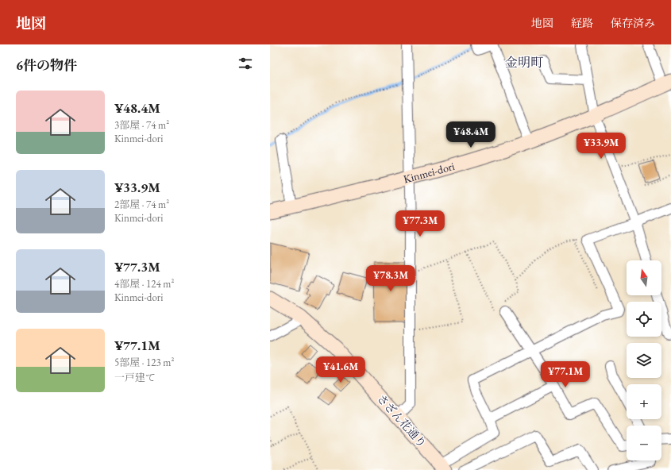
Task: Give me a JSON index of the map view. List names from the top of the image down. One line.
{"streets":{"street":["Kinmei-dori","さざん花通り"]},"districts":["金明町"],"north":"top","page":{"header":"地図","nav":["地図","経路","保存済み"],"heading":"6件の物件","list":[{"name":"¥48.4M","note":"3部屋 · 74 m² · Kinmei-dori"},{"name":"¥33.9M","note":"2部屋 · 74 m² · Kinmei-dori"},{"name":"¥77.3M","note":"4部屋 · 124 m² · Kinmei-dori"},{"name":"¥77.1M","note":"5部屋 · 123 m² · 一戸建て"}],"price":["¥48.4M","¥33.9M","¥77.3M","¥78.3M","¥41.6M","¥77.1M"],"map_buttons":["+","−"]}}
